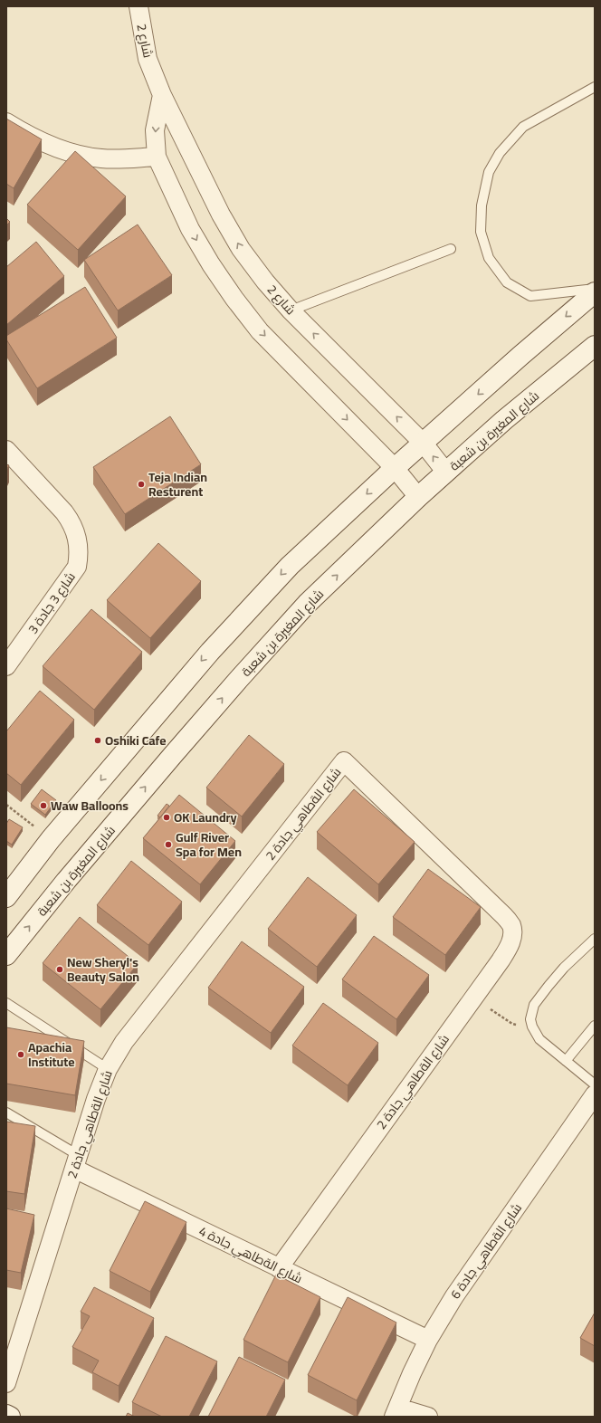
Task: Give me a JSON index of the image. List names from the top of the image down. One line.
{"streets":{"main road":["شارع المغيرة بن شعبة"],"street":["شارع 2","شارع 3 جادة 3","شارع الةطاهي جادة 2","شارع الةطاهي جادة 6","شارع الةطاهي جادة 4"]},"crossings":[["شارع 2","شارع المغيرة بن شعبة"],["شارع الةطاهي جادة 2","شارع الةطاهي جادة 4"],["شارع الةطاهي جادة 6","شارع الةطاهي جادة 4"]],"places":["Teja Indian Resturent","Oshiki Cafe","Waw Balloons","OK Laundry","Gulf River Spa for Men","New Sheryl's Beauty Salon","Apachia Institute"]}
